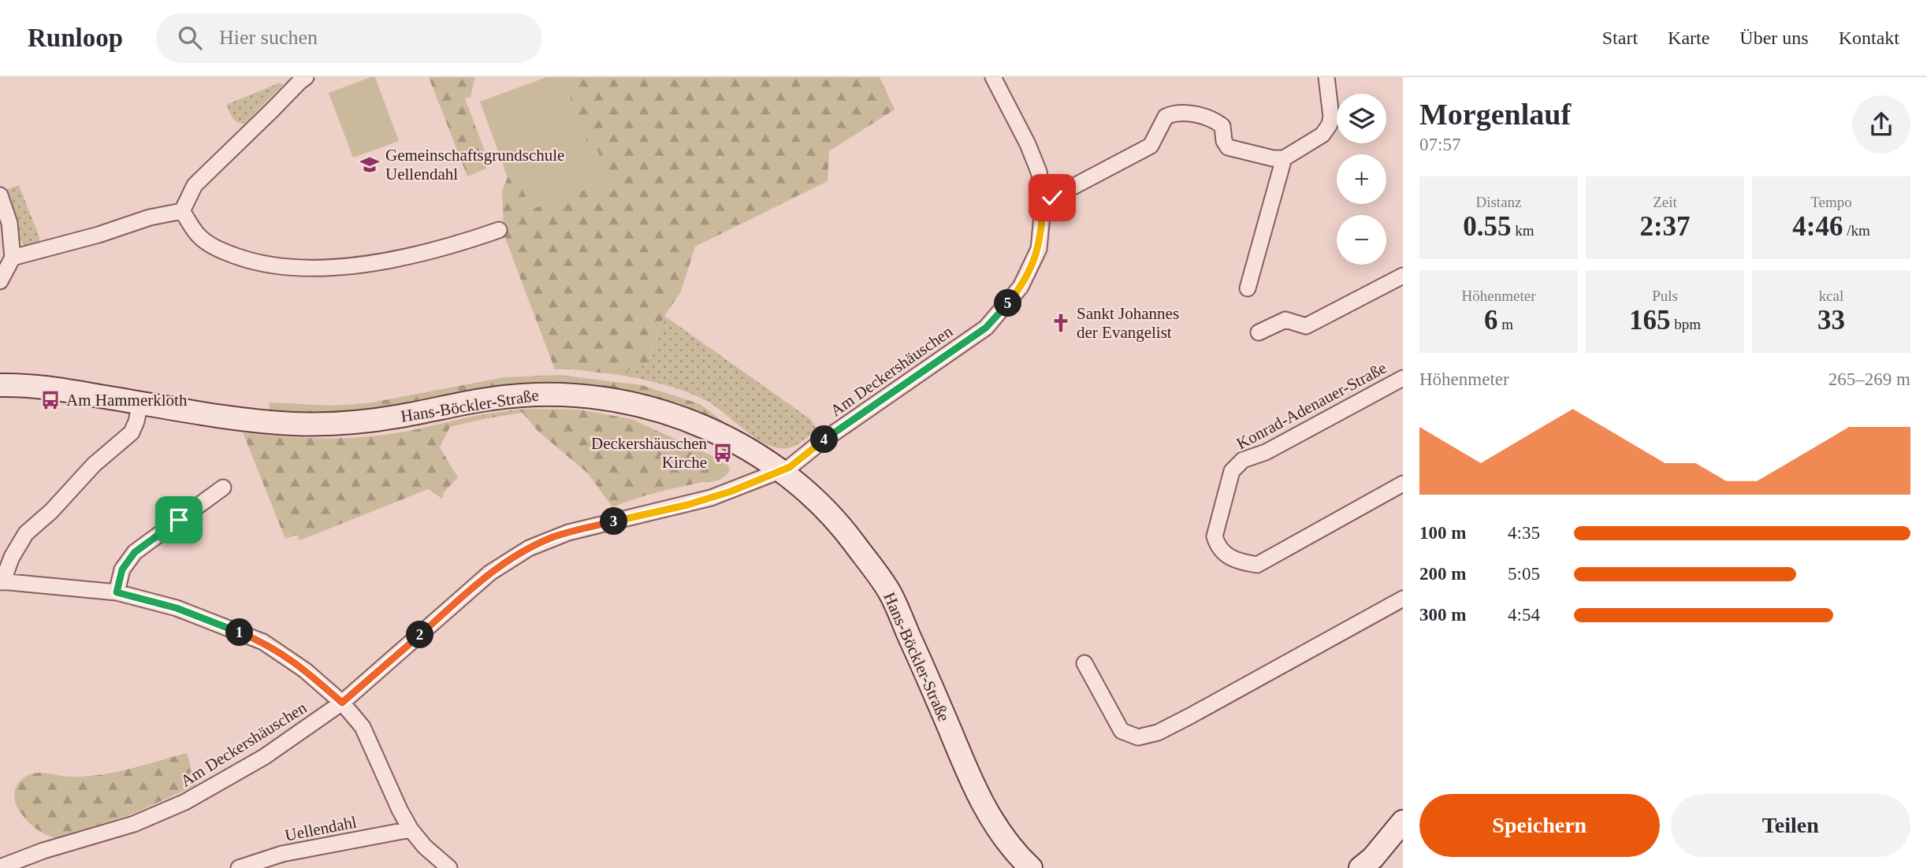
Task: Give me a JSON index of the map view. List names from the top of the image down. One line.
{"streets":{"street":["Am Deckershäuschen","Hans-Böckler-Straße","Konrad-Adenauer-Straße","Uellendahl"]},"crossings":[["Am Deckershäuschen","Hans-Böckler-Straße"]],"places":{"school or university":["Gemeinschaftsgrundschule Uellendahl"],"church":["Sankt Johannes der Evangelist"],"bus stop":["Am Hammerkloth","Deckershäuschen Kirche"]},"page":{"header":"Runloop","search":"Hier suchen","nav":["Start","Karte","Über uns","Kontakt"],"heading":["Morgenlauf","07:57"],"map_buttons":["+","−"],"stats":[["Distanz","0.55 km"],["Zeit","2:37"],["Tempo","4:46 /km"],["Höhenmeter","6 m"],["Puls","165 bpm"],["kcal","33"]],"pins":["5","4","3","1","2"],"chart":["Höhenmeter","265–269 m"],"list":[{"name":"100 m","note":"4:35"},{"name":"200 m","note":"5:05"},{"name":"300 m","note":"4:54"}],"buttons":["Speichern","Teilen"]}}
